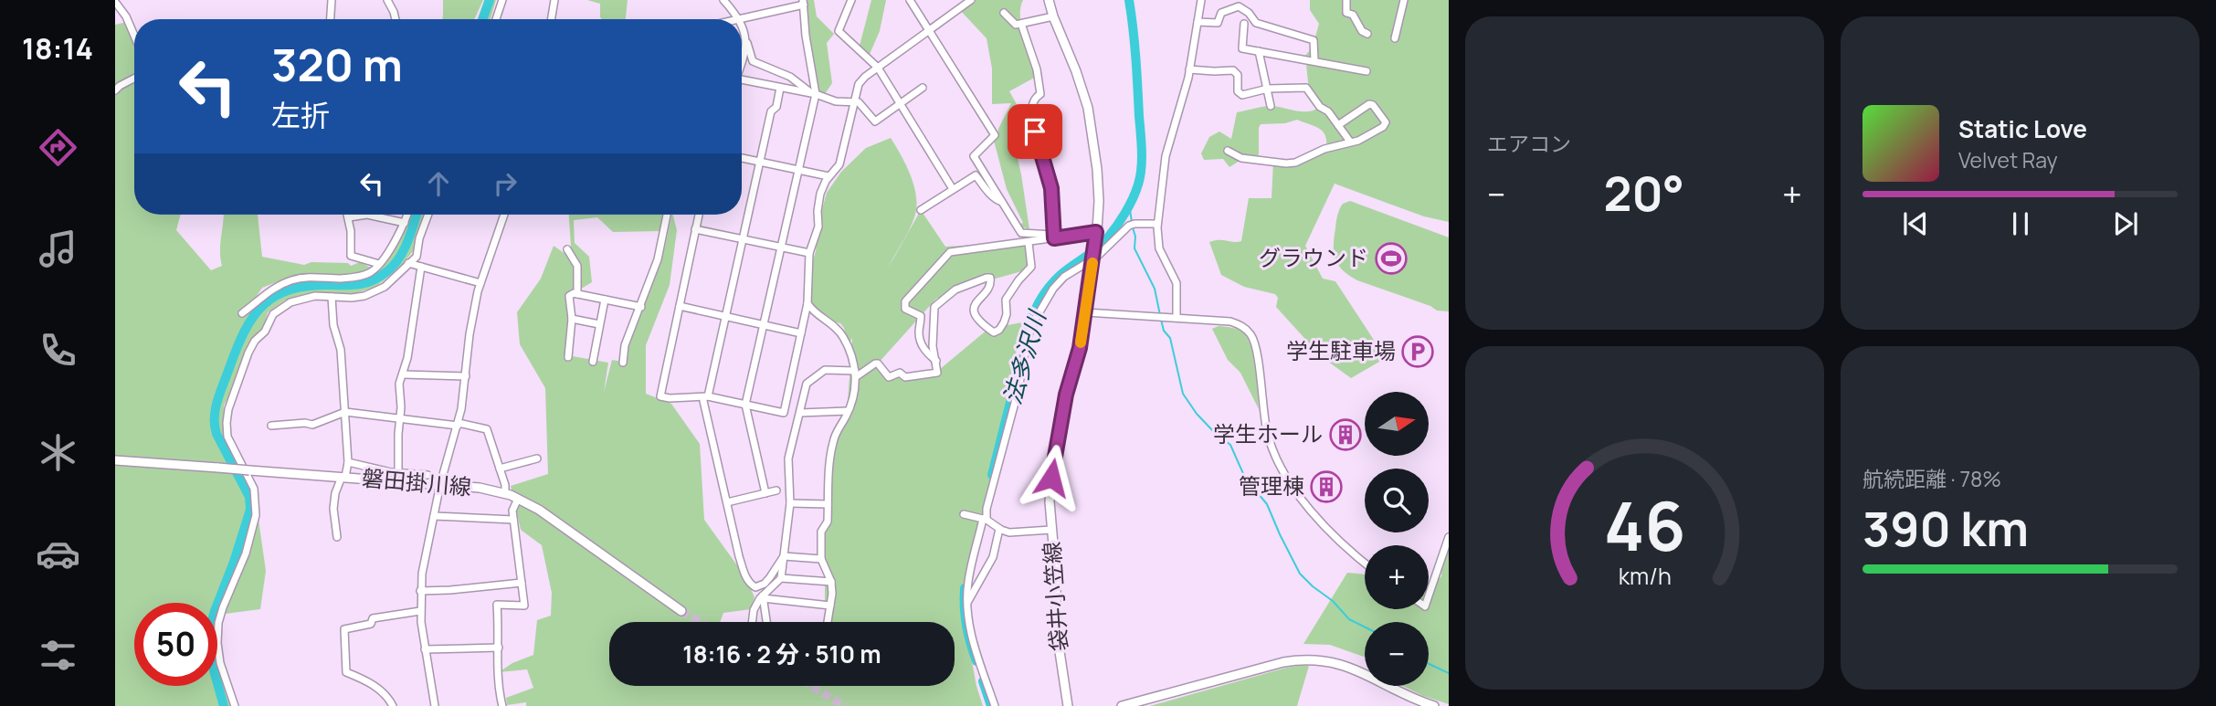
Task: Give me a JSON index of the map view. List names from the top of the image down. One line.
{"streets":{"main road":["磐田掛川線","袋井小笠線"]},"water":["法多沢川"],"places":{"sports":["グラウンド"],"parking":["学生駐車場"],"building":["学生ホール","管理棟"]},"north":"right","page":{"tabs":"18:14","tile":["エアコン",["航続距離 · 78%","390 km"]],"turn":["320 m","左折"],"song":["Static Love","Velvet Ray"],"heat":["−","20°","+"],"map_buttons":["+","−"],"limit":"50","trip":"18:16 · 2 分 · 510 m","gauge":["46","km/h"]}}
